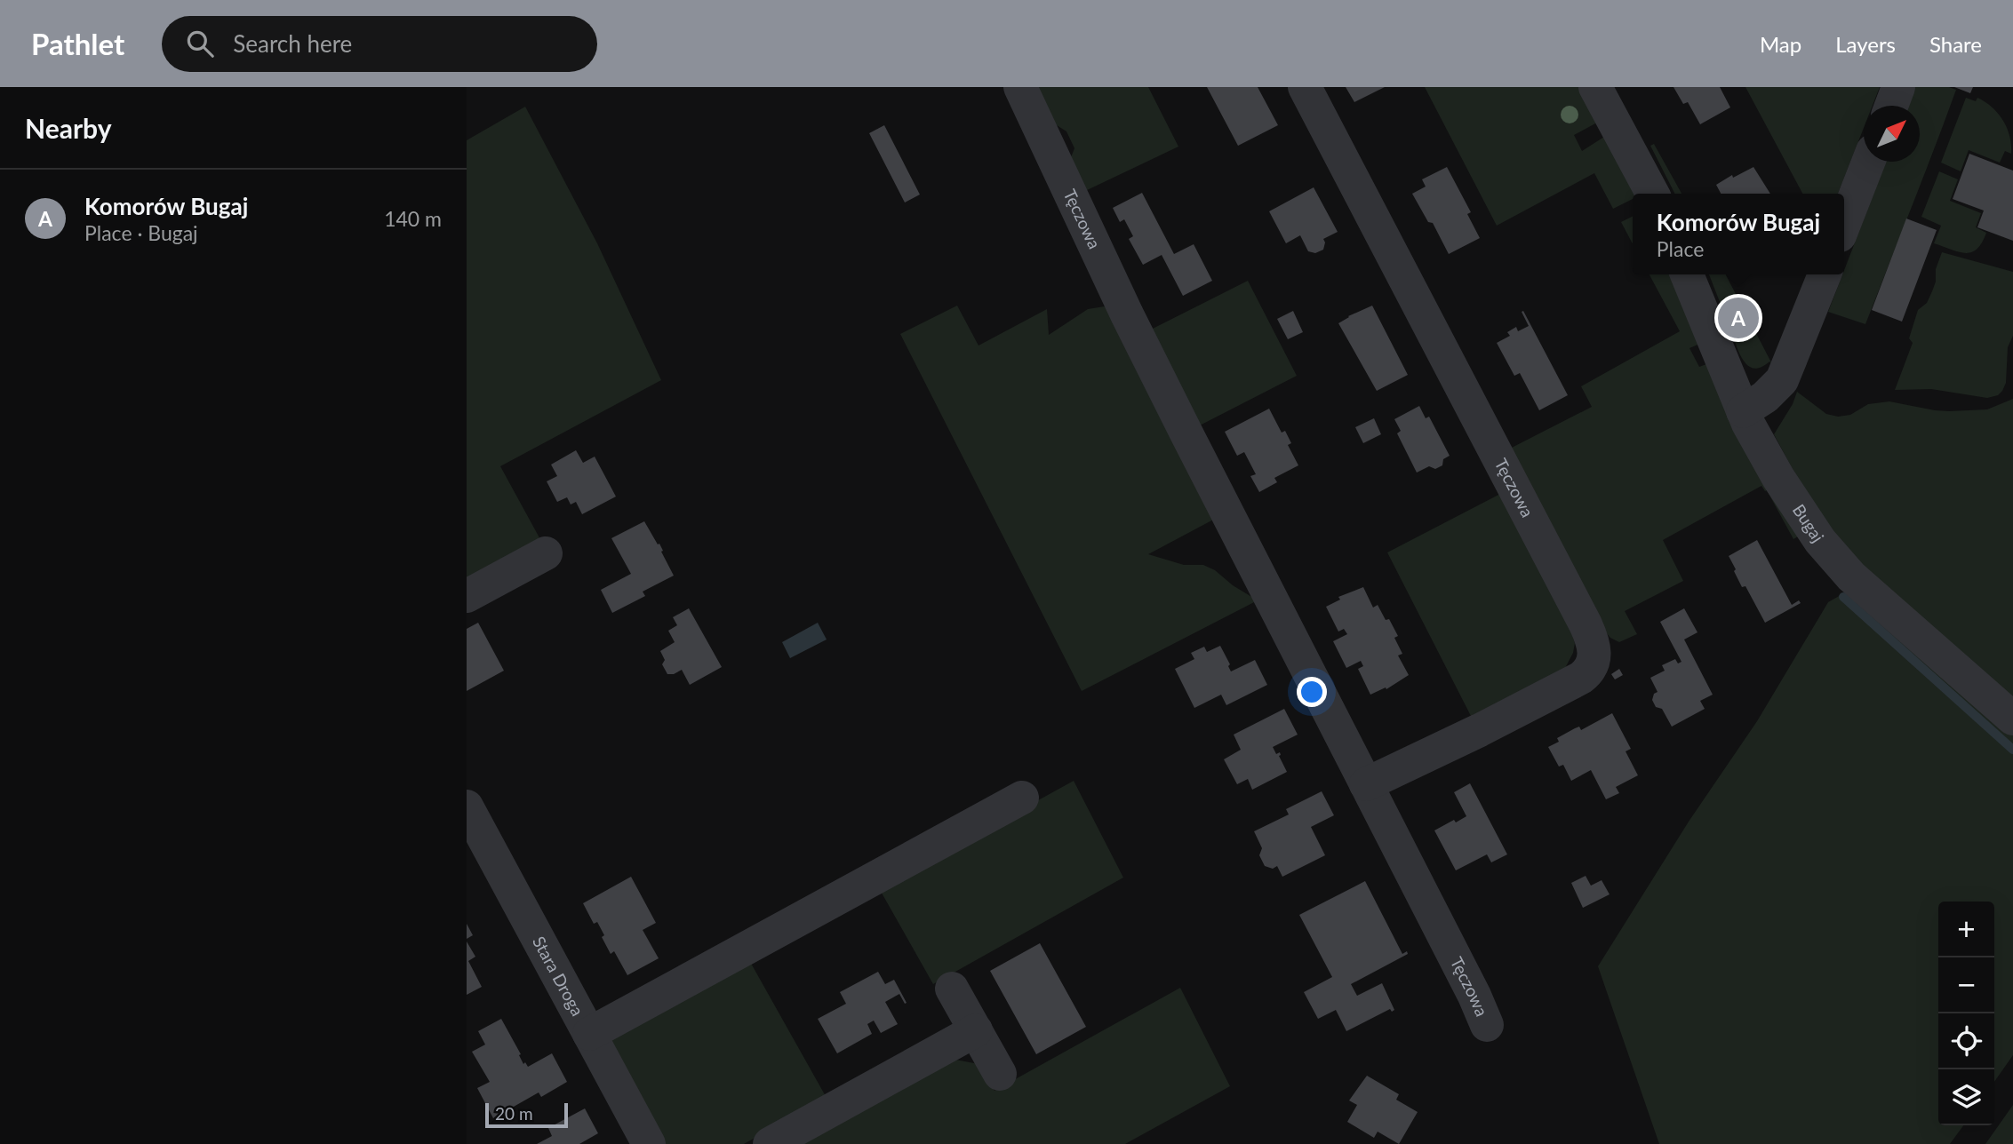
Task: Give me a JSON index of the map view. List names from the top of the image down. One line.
{"streets":{"street":["Tęczowa","Bugaj","Stara Droga"]},"scale_bar":"20 m","north":"top right","page":{"header":"Pathlet","search":"Search here","nav":["Map","Layers","Share"],"heading":"Nearby","list":[{"mark":"A","name":"Komorów Bugaj","note":"Place · Bugaj","value":"140 m"}],"popup":["Komorów Bugaj","Place"],"pins":"A","map_buttons":["+","−"],"scale":"20 m"}}
